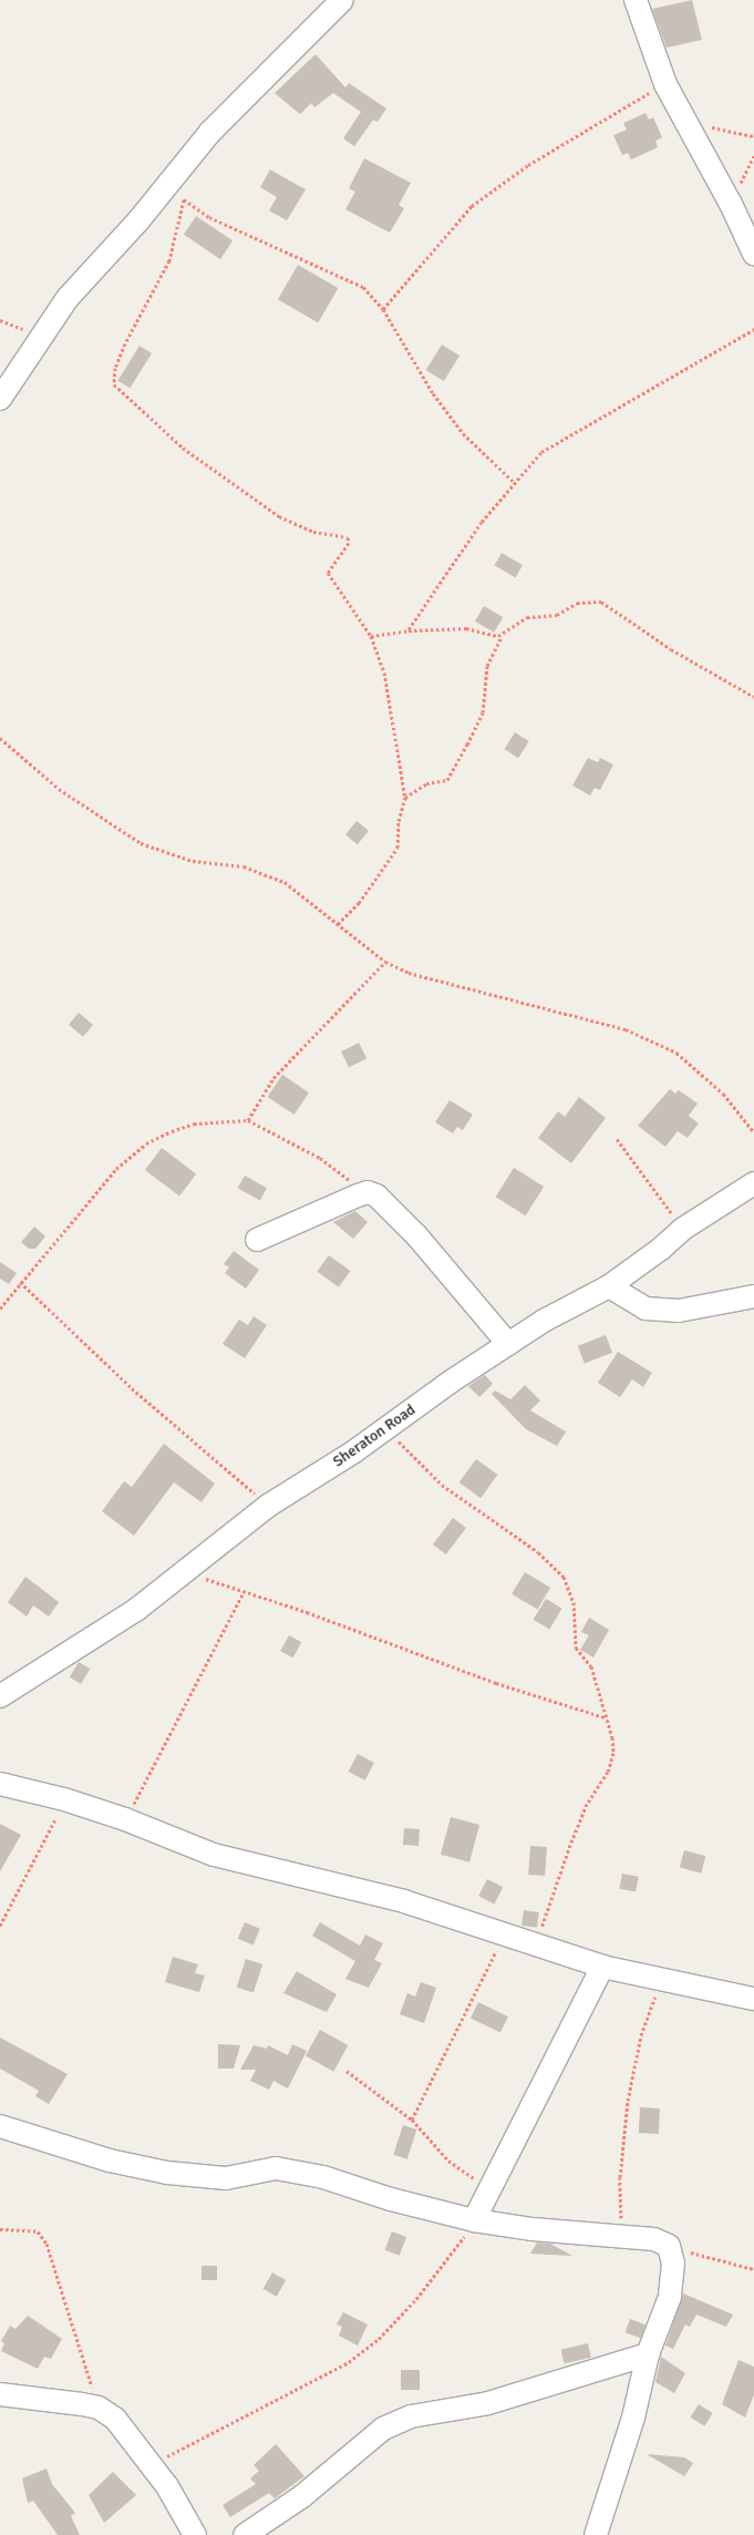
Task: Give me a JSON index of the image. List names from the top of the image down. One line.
{"streets":{"street":["Sheraton Road"]}}
